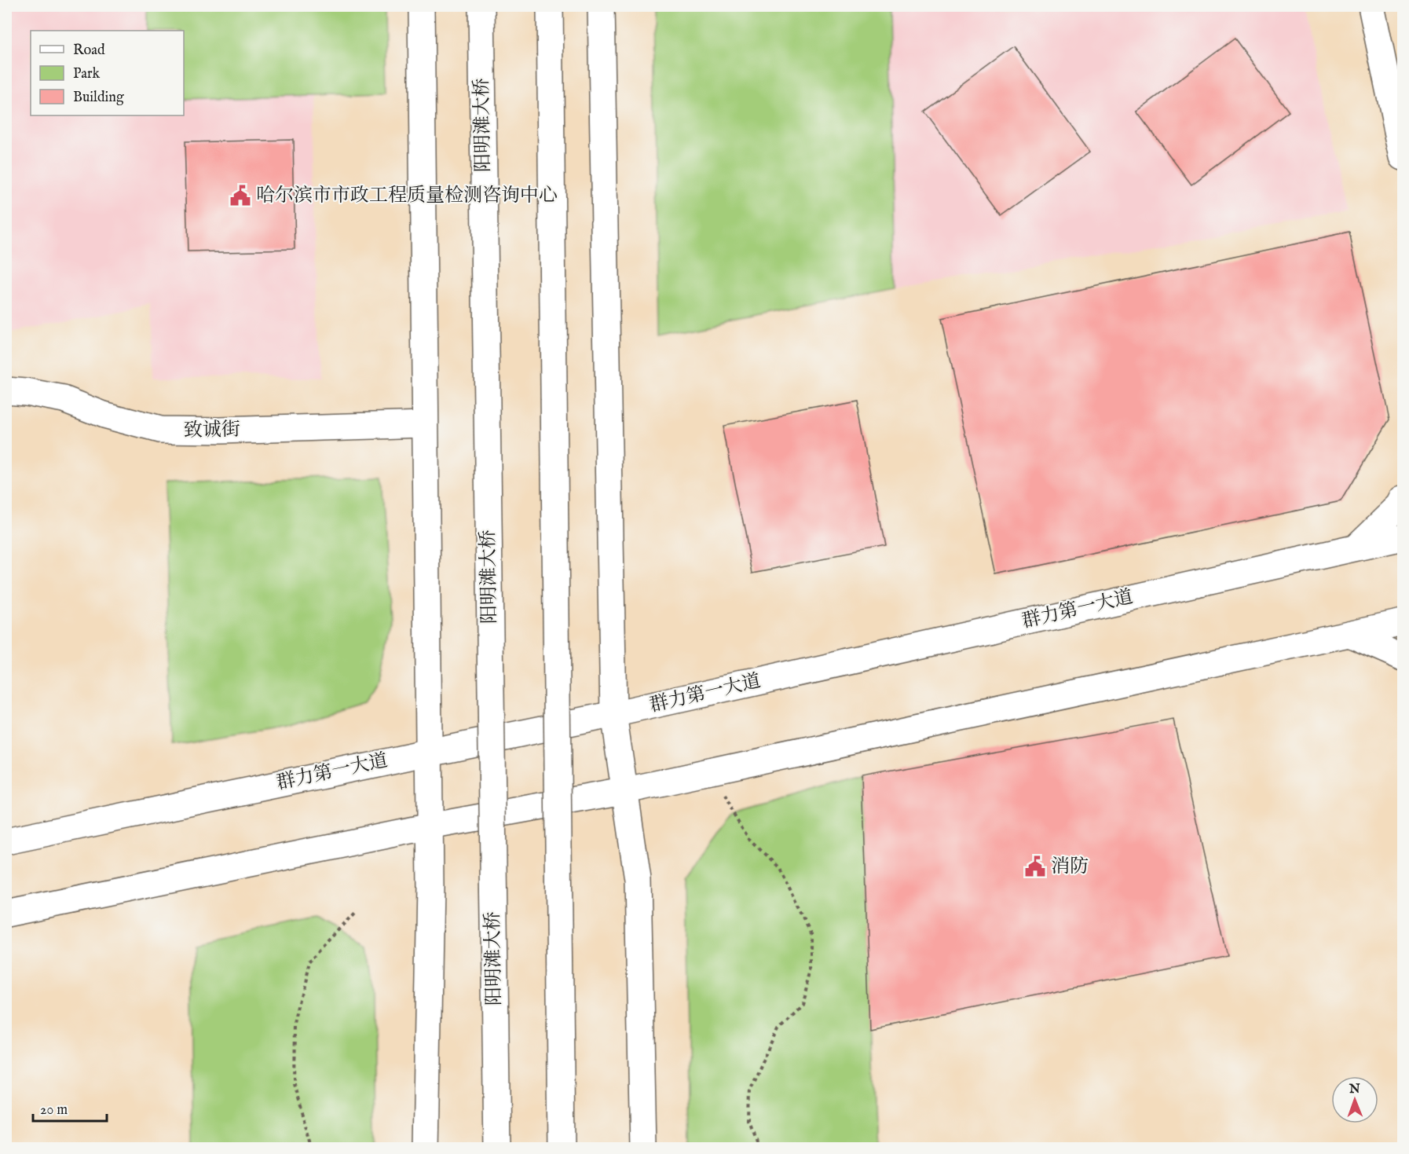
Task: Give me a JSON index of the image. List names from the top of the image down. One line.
{"streets":{"main road":["阳明滩大桥","致诚街","群力第一大道"]},"places":{"public building":["哈尔滨市市政工程质量检测咨询中心","消防"]},"legend":["Road","Park","Building"],"scale_bar":"20 m","north":"top"}
